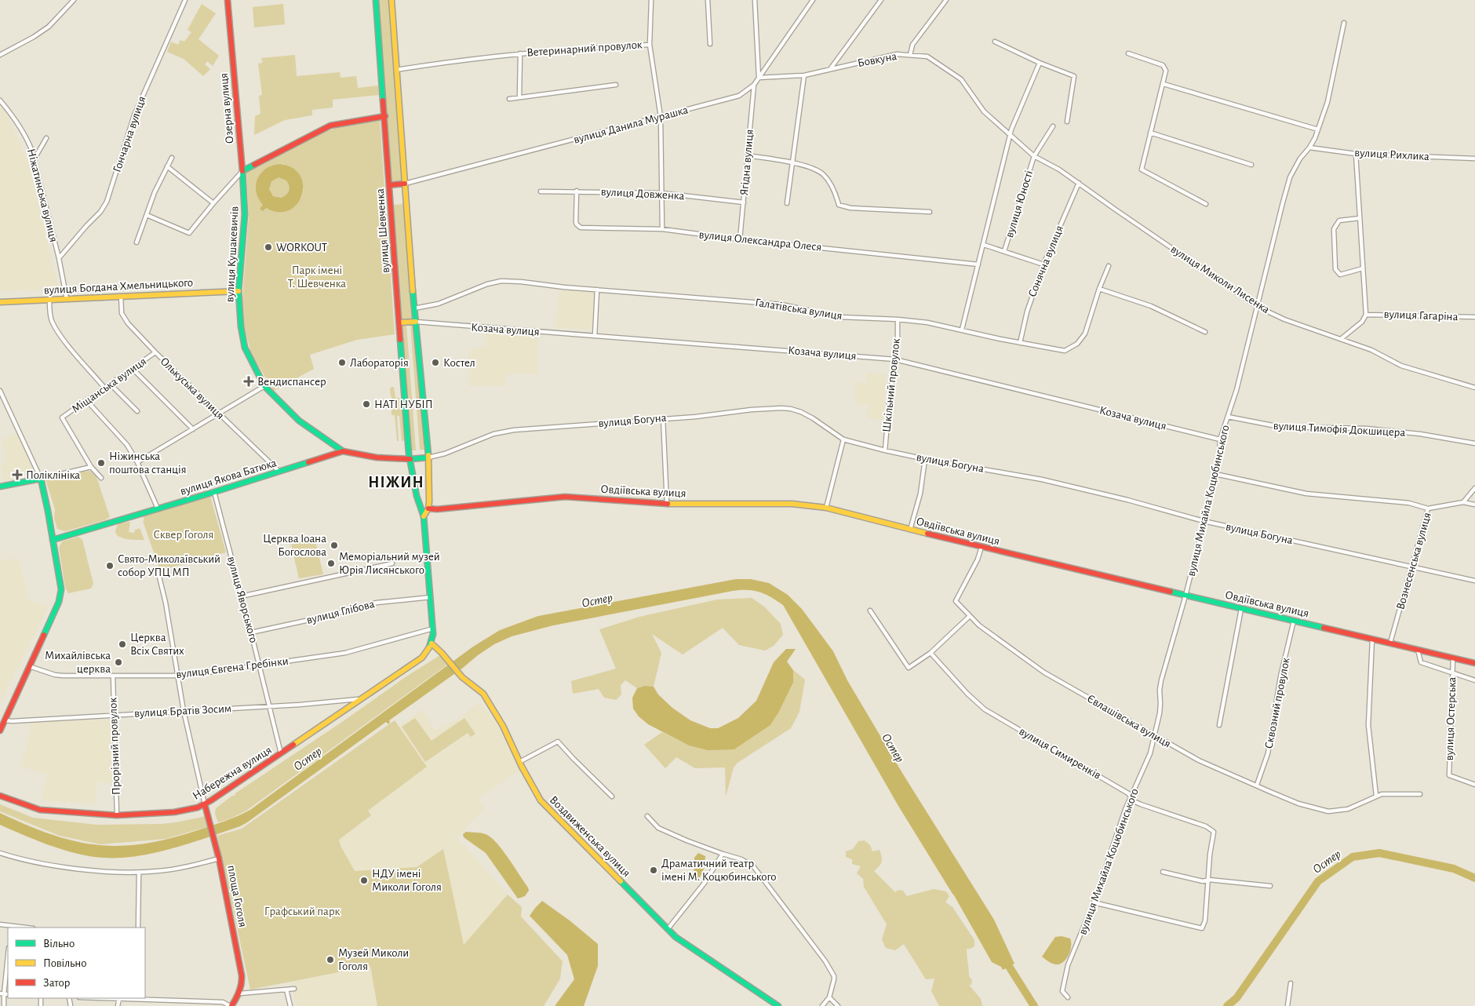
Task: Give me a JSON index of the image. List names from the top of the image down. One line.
{"streets":{"main road":["Озерна вулиця","вулиця Шевченка","вулиця Кушакевичів","вулиця Богдана Хмельницького","вулиця Якова Батюка","Овдіївська вулиця","Набережна вулиця","Воздвиженська вулиця","площа Гоголя"],"street":["Ветеринарний провулок","Бовкуна","вулиця Данила Мурашка","Гончарна вулиця","вулиця Рихлика","Ягідна вулиця","вулиця Довженка","Ніжатинська вулиця","вулиця Юності","вулиця Олександра Олеся","Сонячна вулиця","вулиця Миколи Лисенка","Галатівська вулиця","вулиця Гагаріна","Козача вулиця","Міщанська вулиця","Шкільний провулок","Олькуська вулиця","вулиця Богуна","вулиця Тимофія Докшицера","вулиця Михайла Коцюбинського","Вознесенська вулиця","вулиця Яворського","вулиця Глібова","вулиця Євгена Гребінки","Сквозний провулок","вулиця Братів Зосим","вулиця Остерська","Євлашівська вулиця","Прорізний провулок","вулиця Симиренків"]},"crossings":[["Бовкуна","вулиця Данила Мурашка"],["Бовкуна","вулиця Миколи Лисенка"],["Озерна вулиця","вулиця Кушакевичів"],["вулиця Данила Мурашка","Ягідна вулиця"],["Гончарна вулиця","Ніжатинська вулиця"],["вулиця Рихлика","вулиця Гагаріна"],["вулиця Рихлика","вулиця Михайла Коцюбинського"],["Ягідна вулиця","вулиця Довженка"],["Ягідна вулиця","вулиця Олександра Олеся"],["вулиця Довженка","вулиця Олександра Олеся"],["Ніжатинська вулиця","вулиця Богдана Хмельницького"],["вулиця Юності","Сонячна вулиця"],["вулиця Юності","вулиця Миколи Лисенка"],["вулиця Шевченка","Овдіївська вулиця"],["вулиця Кушакевичів","вулиця Богдана Хмельницького"],["вулиця Кушакевичів","вулиця Якова Батюка"],["Сонячна вулиця","вулиця Миколи Лисенка"],["Сонячна вулиця","Галатівська вулиця"],["вулиця Миколи Лисенка","вулиця Гагаріна"],["вулиця Миколи Лисенка","вулиця Михайла Коцюбинського"],["вулиця Богдана Хмельницького","Олькуська вулиця"],["Галатівська вулиця","Шкільний провулок"],["Козача вулиця","Шкільний провулок"],["Козача вулиця","вулиця Михайла Коцюбинського"],["Міщанська вулиця","Олькуська вулиця"],["Шкільний провулок","вулиця Богуна"],["Олькуська вулиця","вулиця Якова Батюка"],["вулиця Богуна","вулиця Михайла Коцюбинського"],["вулиця Богуна","Вознесенська вулиця"],["вулиця Тимофія Докшицера","вулиця Михайла Коцюбинського"],["вулиця Якова Батюка","вулиця Яворського"],["Овдіївська вулиця","вулиця Михайла Коцюбинського"],["Овдіївська вулиця","Вознесенська вулиця"],["Овдіївська вулиця","Сквозний провулок"],["Овдіївська вулиця","вулиця Остерська"],["Овдіївська вулиця","Євлашівська вулиця"],["вулиця Михайла Коцюбинського","Євлашівська вулиця"],["вулиця Михайла Коцюбинського","вулиця Симиренків"],["вулиця Яворського","вулиця Глібова"],["вулиця Яворського","вулиця Євгена Гребінки"],["вулиця Яворського","вулиця Братів Зосим"],["вулиця Яворського","Набережна вулиця"],["вулиця Євгена Гребінки","Прорізний провулок"],["вулиця Євгена Гребінки","Набережна вулиця"],["Сквозний провулок","Євлашівська вулиця"],["вулиця Братів Зосим","Прорізний провулок"],["вулиця Братів Зосим","Набережна вулиця"],["Прорізний провулок","Набережна вулиця"],["Набережна вулиця","Воздвиженська вулиця"],["Набережна вулиця","площа Гоголя"]],"districts":["НІЖИН"],"water":["Остер"],"parks":["Парк імені Т. Шевченка","Сквер Гоголя","Графський парк"],"places":{"other":["WORKOUT","Лабораторія","Костел","НАТІ НУБІП","Ніжинська поштова станція","Церква Іоана Богослова","Меморіальний музей Юрія Лисянського","Свято-Миколаївський собор УПЦ МП","Церква Всіх Святих","Михайлівська церква","Драматичний театр імені М. Коцюбинського","НДУ імені Миколи Гоголя","Музей Миколи Гоголя"],"health":["Вендиспансер","Поліклініка"]},"legend":["Вільно","Повільно","Затор"]}
